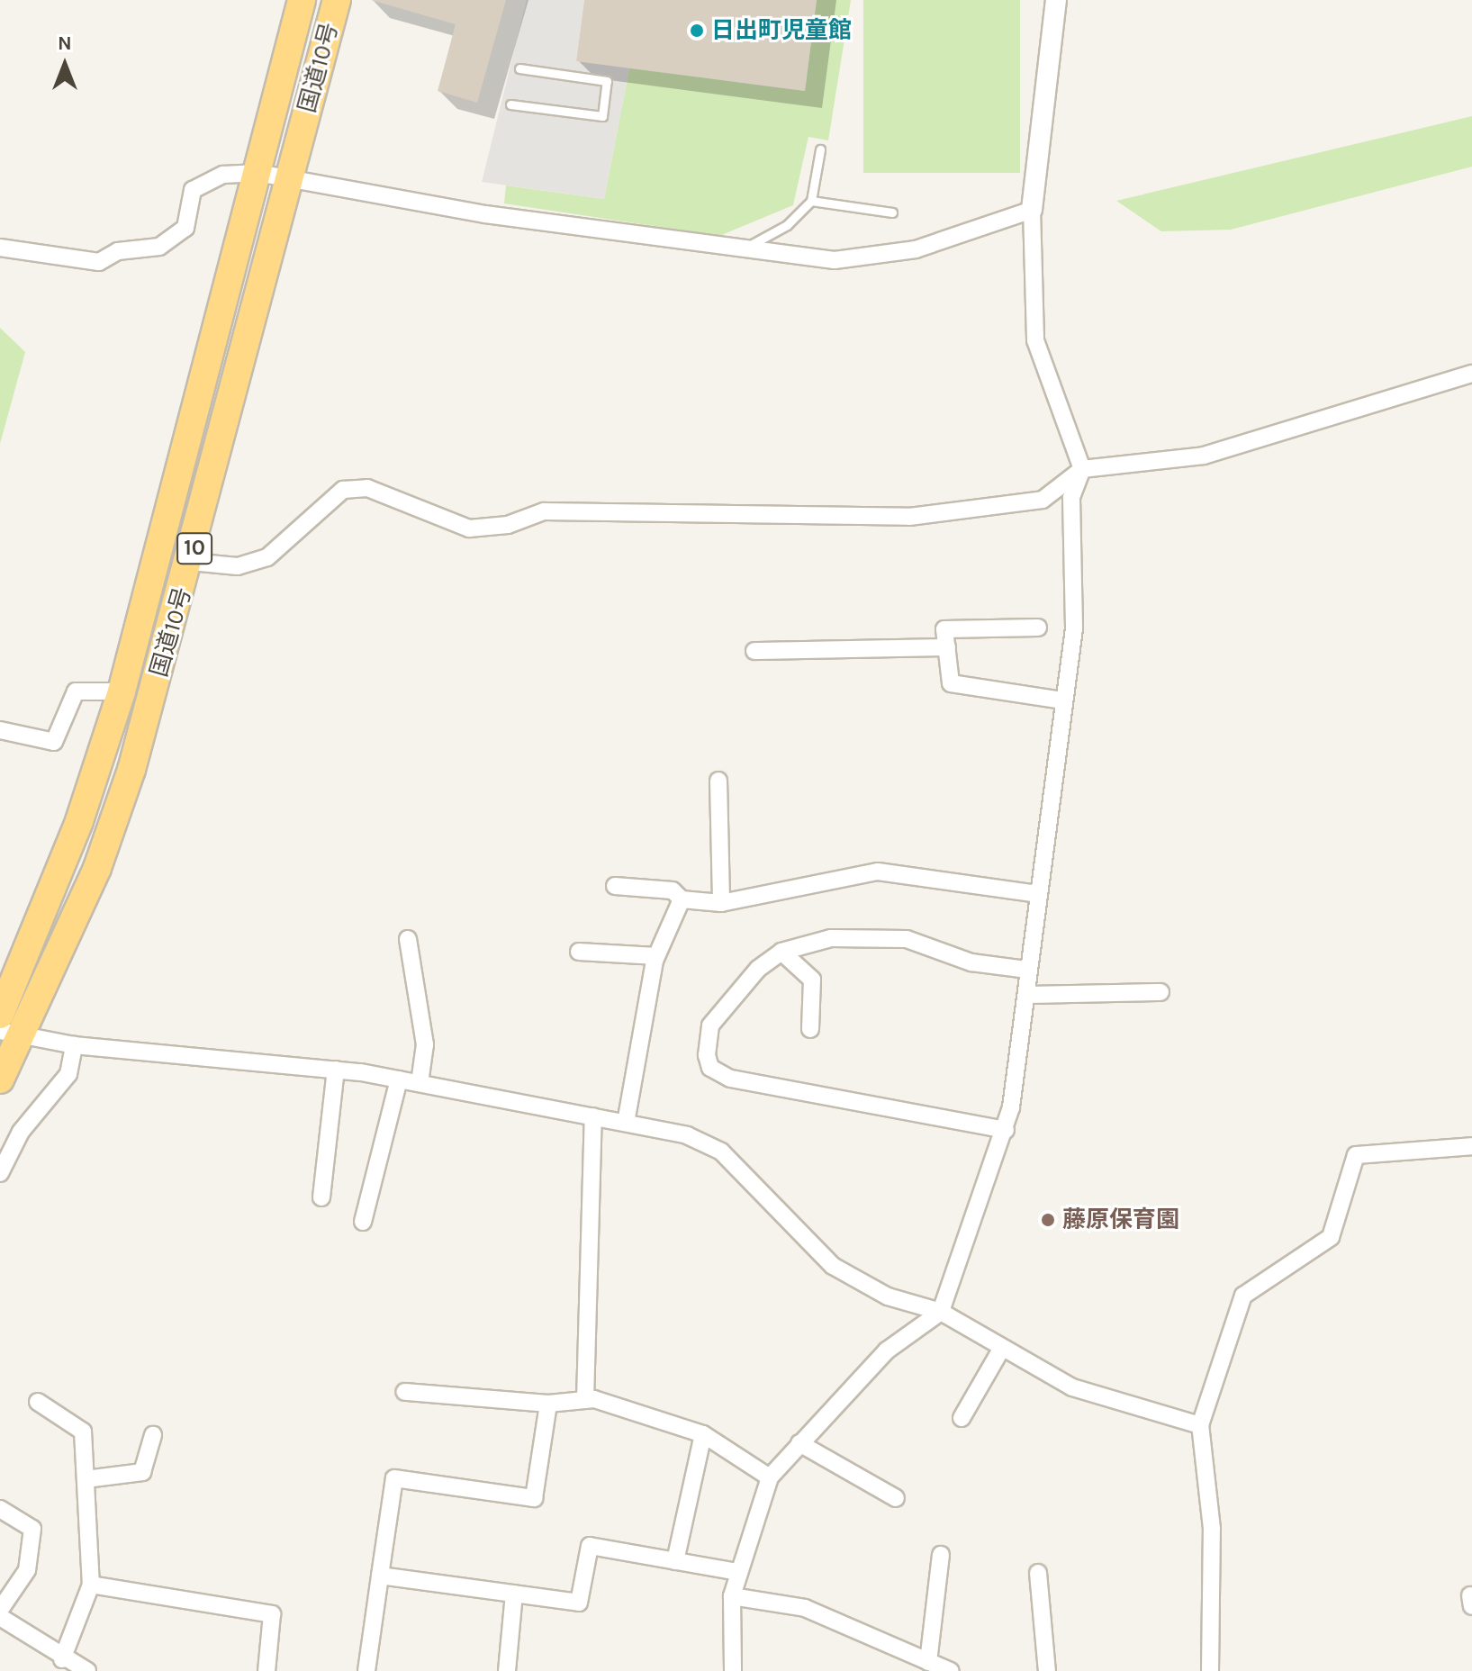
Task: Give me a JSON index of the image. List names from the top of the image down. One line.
{"streets":{"highway":["国道10号","10"]},"places":["日出町児童館","藤原保育園"],"north":"top"}
